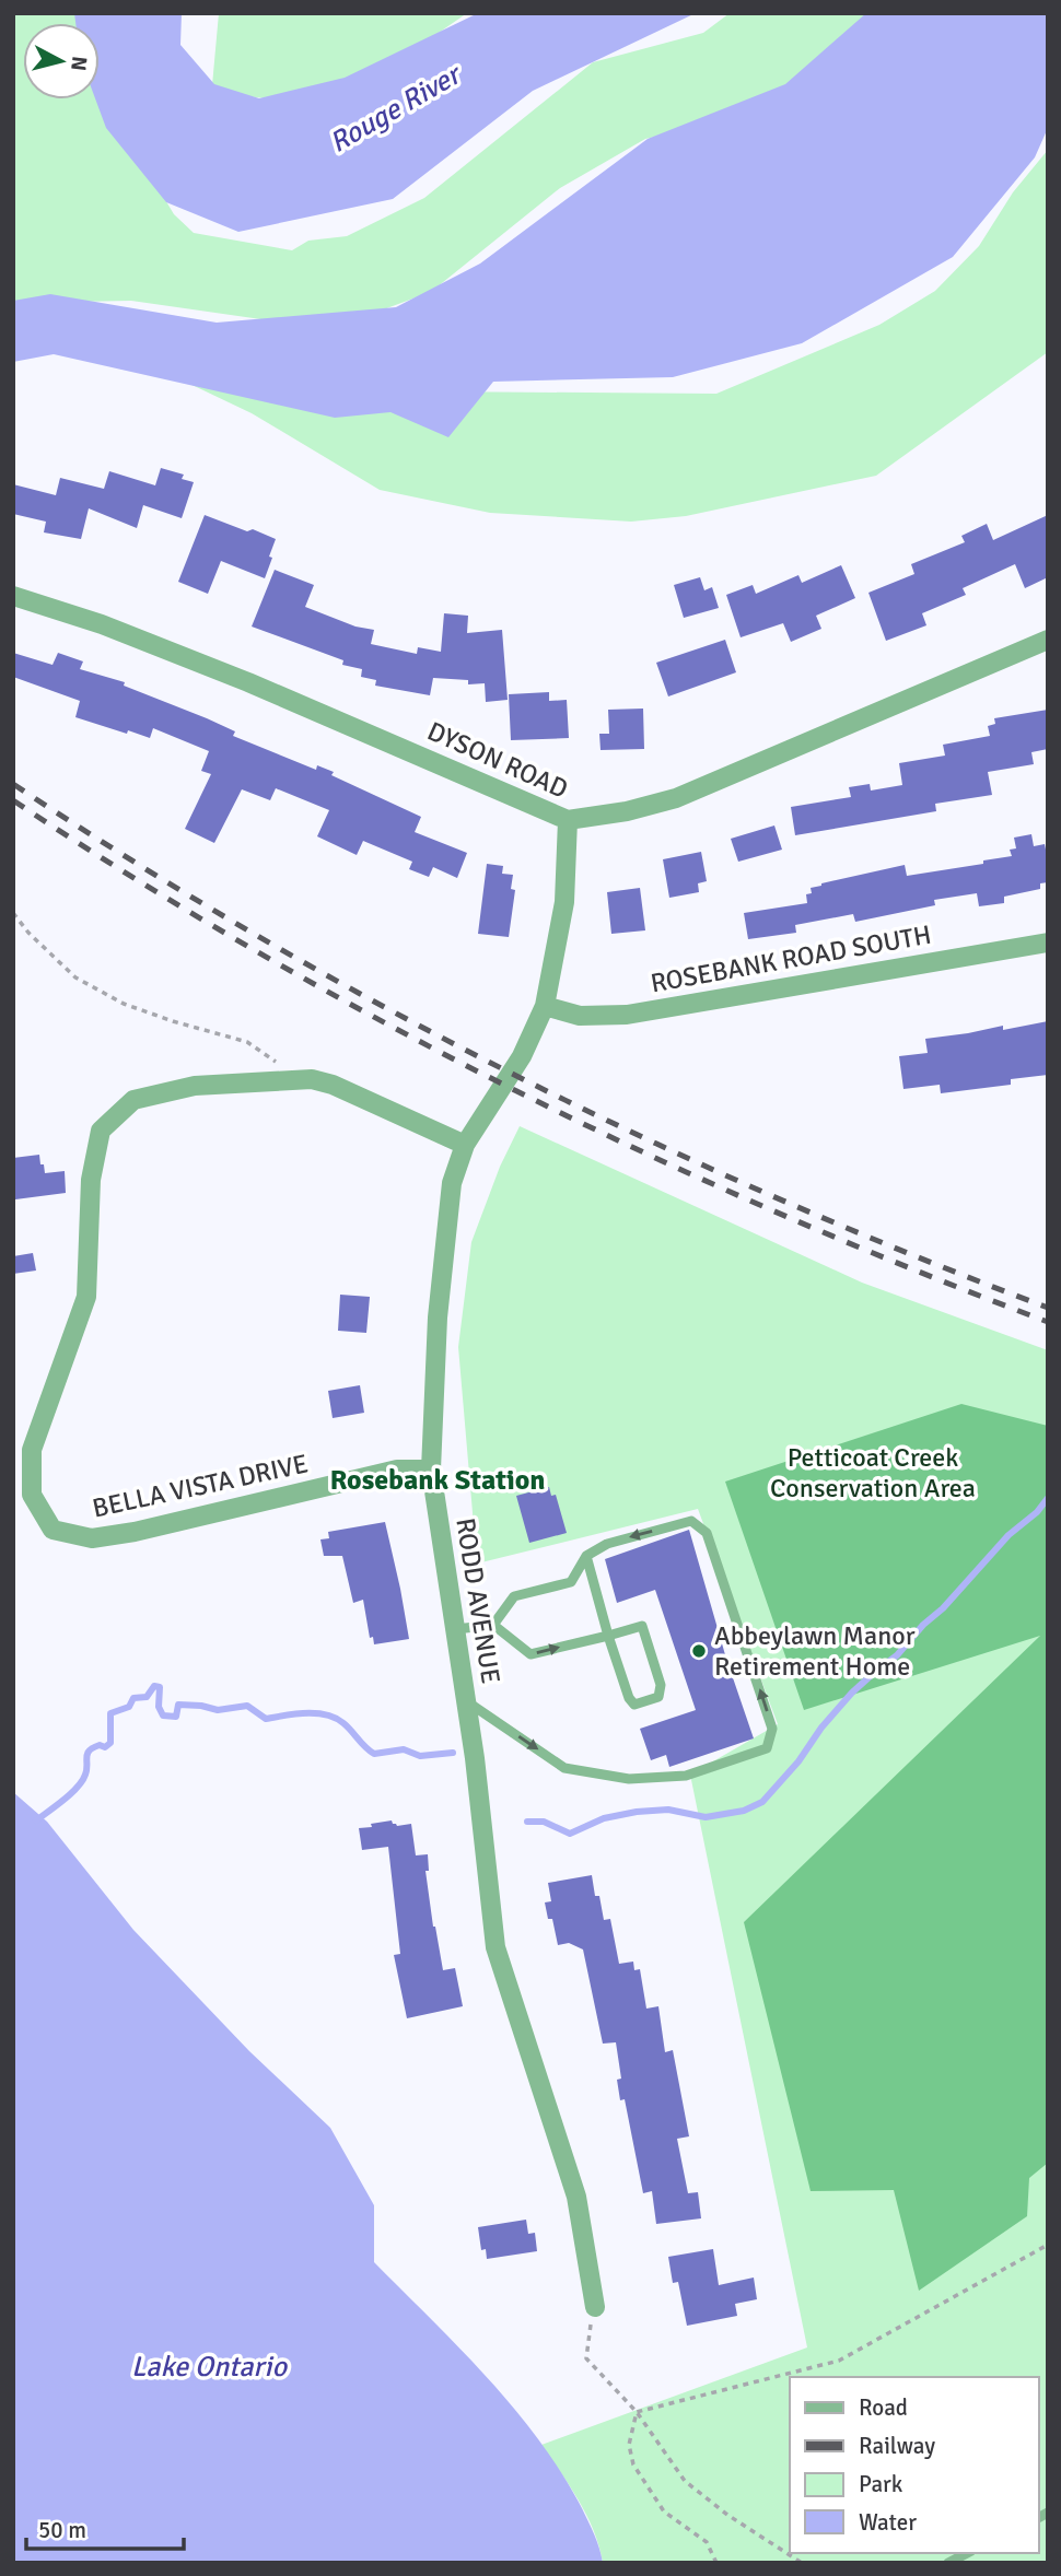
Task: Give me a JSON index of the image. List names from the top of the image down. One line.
{"streets":{"street":["DYSON ROAD","ROSEBANK ROAD SOUTH","BELLA VISTA DRIVE","RODD AVENUE"]},"crossings":[["DYSON ROAD","RODD AVENUE"],["ROSEBANK ROAD SOUTH","RODD AVENUE"],["BELLA VISTA DRIVE","RODD AVENUE"]],"districts":["Rosebank Station"],"water":["Rouge River","Lake Ontario"],"parks":["Petticoat Creek Conservation Area"],"places":["Abbeylawn Manor Retirement Home"],"legend":["Road","Railway","Park","Water"],"scale_bar":"50 m","north":"right"}
